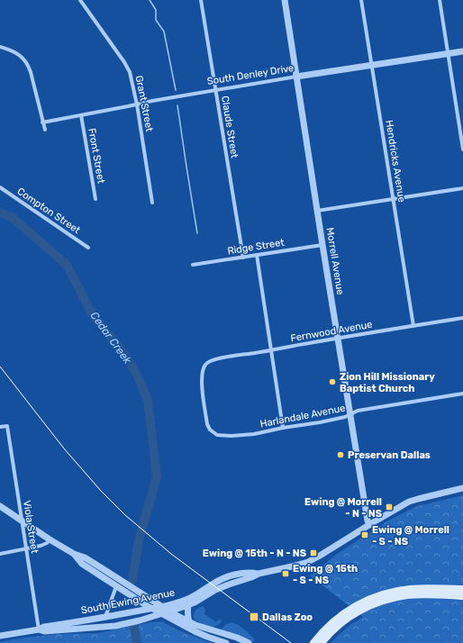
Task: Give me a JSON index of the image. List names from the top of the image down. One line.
{"streets":{"street":["South Denley Drive","Grant Street","Claude Street","Front Street","Hendricks Avenue","Compton Street","Ridge Street","Morrell Avenue","Fernwood Avenue","Harlandale Avenue","Viola Street","South Ewing Avenue"]},"crossings":[["South Denley Drive","Grant Street"],["South Denley Drive","Claude Street"],["South Denley Drive","Front Street"],["South Denley Drive","Hendricks Avenue"],["South Denley Drive","Morrell Avenue"],["Claude Street","Ridge Street"],["Hendricks Avenue","Fernwood Avenue"],["Ridge Street","Morrell Avenue"],["Morrell Avenue","Fernwood Avenue"],["Morrell Avenue","Harlandale Avenue"],["Morrell Avenue","South Ewing Avenue"],["Fernwood Avenue","Harlandale Avenue"],["Viola Street","South Ewing Avenue"]],"water":["Cedar Creek"],"places":{"other":["Zion Hill Missionary Baptist Church","Preservan Dallas"],"transit":["Ewing @ Morrell - N - NS","Ewing @ Morrell - S - NS","Ewing @ 15th - N - NS","Ewing @ 15th - S - NS","Dallas Zoo"]}}
